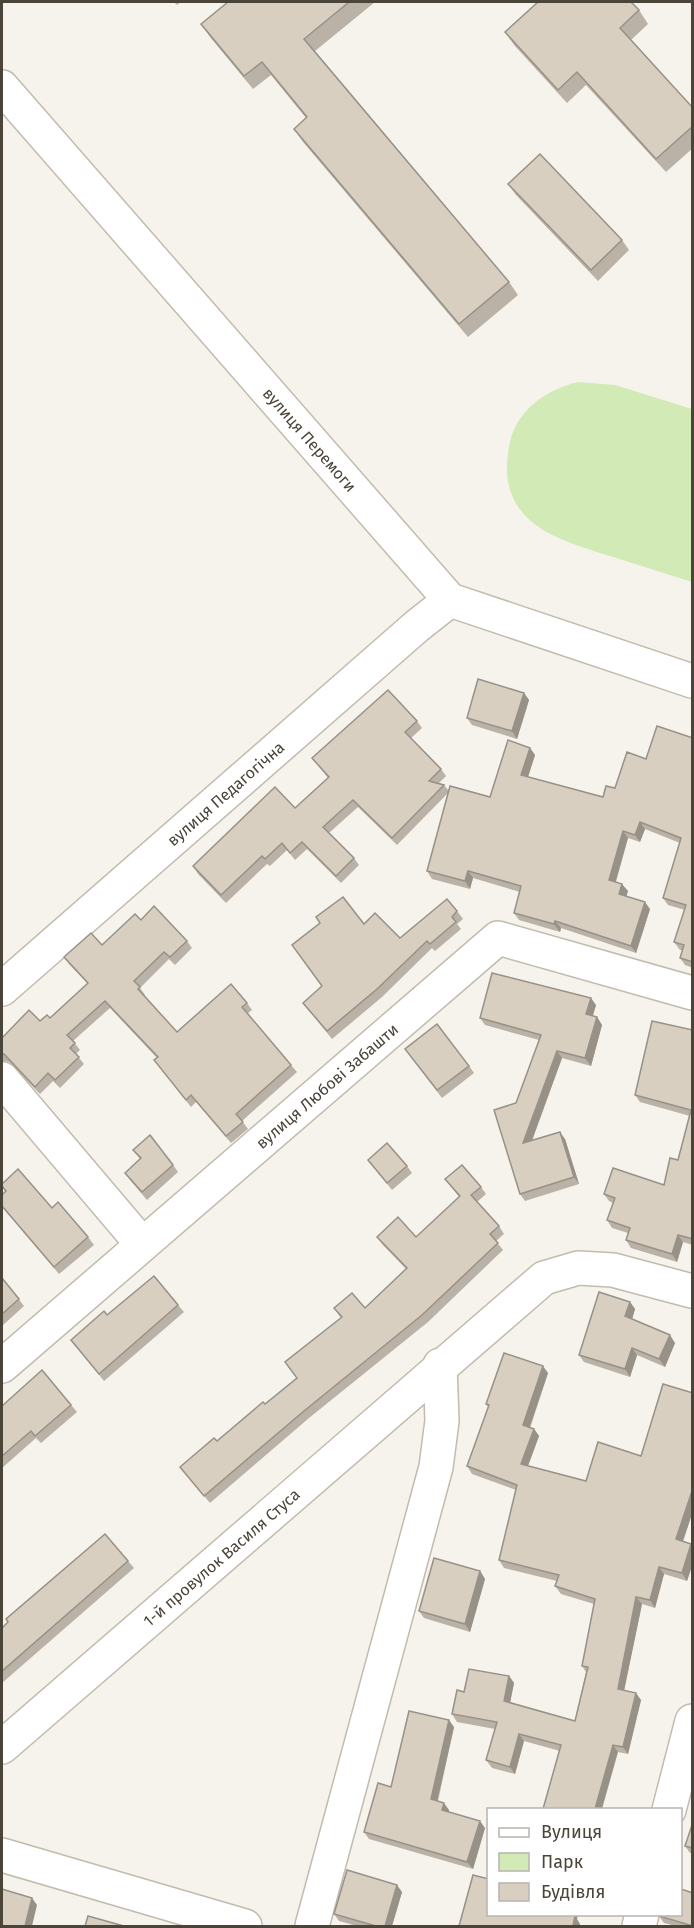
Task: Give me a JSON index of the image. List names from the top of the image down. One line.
{"streets":{"street":["вулиця Перемоги","вулиця Педагогічна","вулиця Любові Забашти","1-й провулок Василя Стуса"]},"crossings":[["вулиця Перемоги","вулиця Педагогічна"]],"legend":["Вулиця","Парк","Будівля"]}
